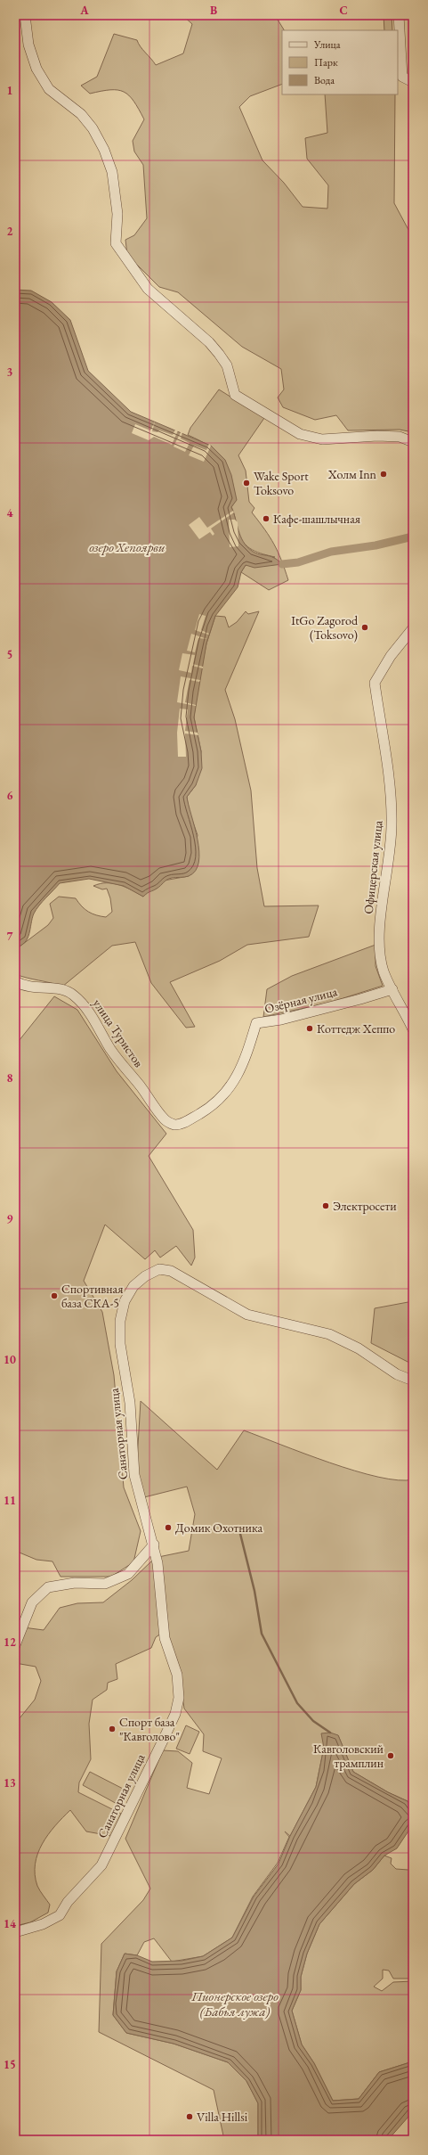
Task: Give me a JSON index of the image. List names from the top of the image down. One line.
{"streets":{"street":["Офицерская улица","Озёрная улица","улица Туристов","Санаторная улица"]},"crossings":[["Офицерская улица","Озёрная улица"],["Озёрная улица","улица Туристов"]],"water":["озеро Хепоярви","Пионерское озеро (Бабья лужа)"],"places":["Холм Inn","Wake Sport Toksovo","Кафе-шашлычная","ItGo Zagorod (Toksovo)","Коттедж Хеппо","Электросети","Спортивная база СКА-5","Домик Охотника","Спорт база \"Кавголово\"","Кавголовский трамплин","Villa Hillsi"],"legend":["Улица","Парк","Вода"],"grid":{"columns":["A","B","C"],"rows":["1","2","3","4","5","6","7","8","9","10","11","12","13","14","15"]}}
